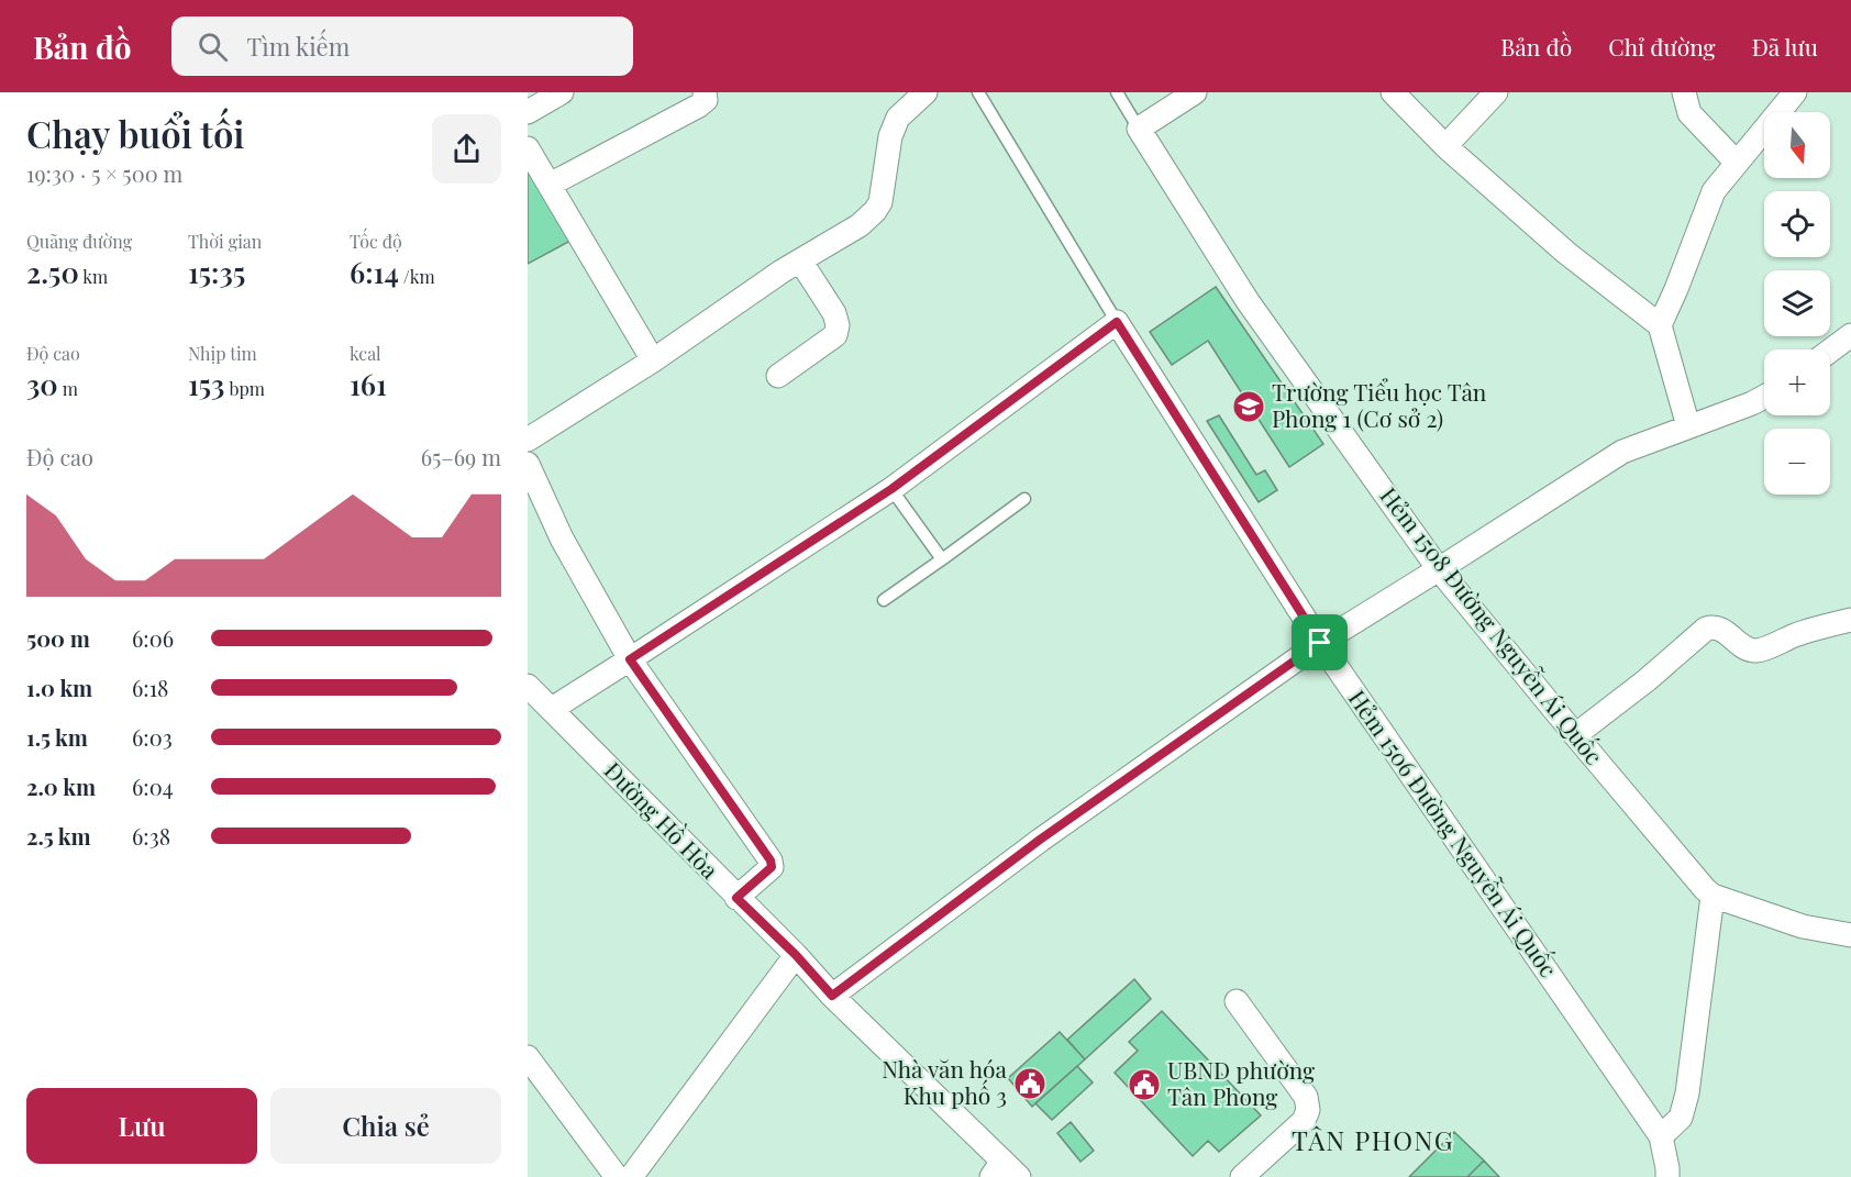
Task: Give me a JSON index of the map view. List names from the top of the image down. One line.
{"streets":{"street":["Hẻm 1508 Đường Nguyễn Ái Quốc","Đường Hồ Hòa","Hẻm 1506 Đường Nguyễn Ái Quốc"]},"districts":["TÂN PHONG"],"places":{"school or university":["Trường Tiểu học Tân Phong 1 (Cơ sở 2)"],"public building":["Nhà văn hóa Khu phố 3","UBND phường Tân Phong"]},"north":"bottom","page":{"header":"Bản đồ","search":"Tìm kiếm","nav":["Bản đồ","Chỉ đường","Đã lưu"],"heading":["Chạy buổi tối","19:30 · 5 × 500 m"],"map_buttons":["+","−"],"stats":[["Quãng đường","2.50 km"],["Thời gian","15:35"],["Tốc độ","6:14 /km"],["Độ cao","30 m"],["Nhịp tim","153 bpm"],["kcal","161"]],"chart":["Độ cao","65–69 m"],"list":[{"name":"500 m","note":"6:06"},{"name":"1.0 km","note":"6:18"},{"name":"1.5 km","note":"6:03"},{"name":"2.0 km","note":"6:04"},{"name":"2.5 km","note":"6:38"}],"buttons":["Lưu","Chia sẻ"]}}
